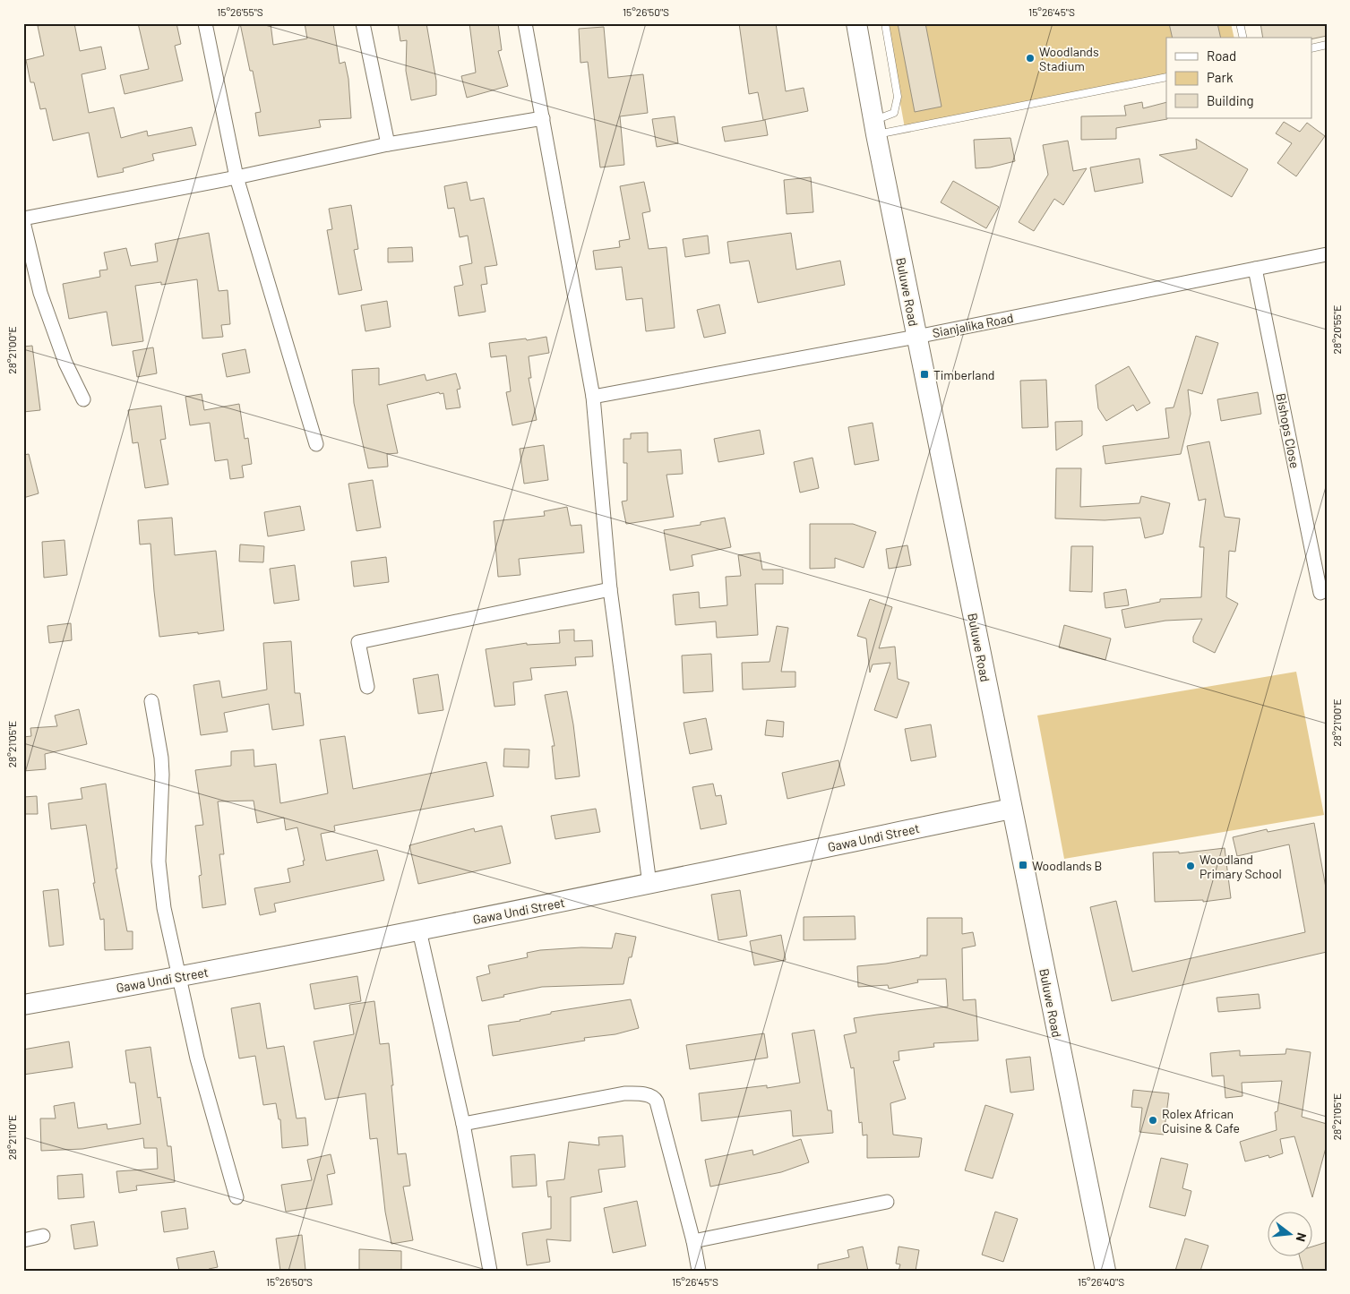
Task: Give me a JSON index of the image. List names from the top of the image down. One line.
{"streets":{"street":["Buluwe Road","Sianjalika Road","Bishops Close","Gawa Undi Street"]},"crossings":[["Buluwe Road","Sianjalika Road"],["Buluwe Road","Gawa Undi Street"],["Sianjalika Road","Bishops Close"]],"places":{"other":["Woodlands Stadium","Woodland Primary School","Rolex African Cuisine & Cafe"],"transit":["Timberland","Woodlands B"]},"legend":["Road","Park","Building"],"north":"right","coordinates":["15°26'55\"S","15°26'50\"S","15°26'45\"S","28°20'55\"E","28°21'00\"E","28°21'05\"E","28°21'10\"E","15°26'40\"S"]}
